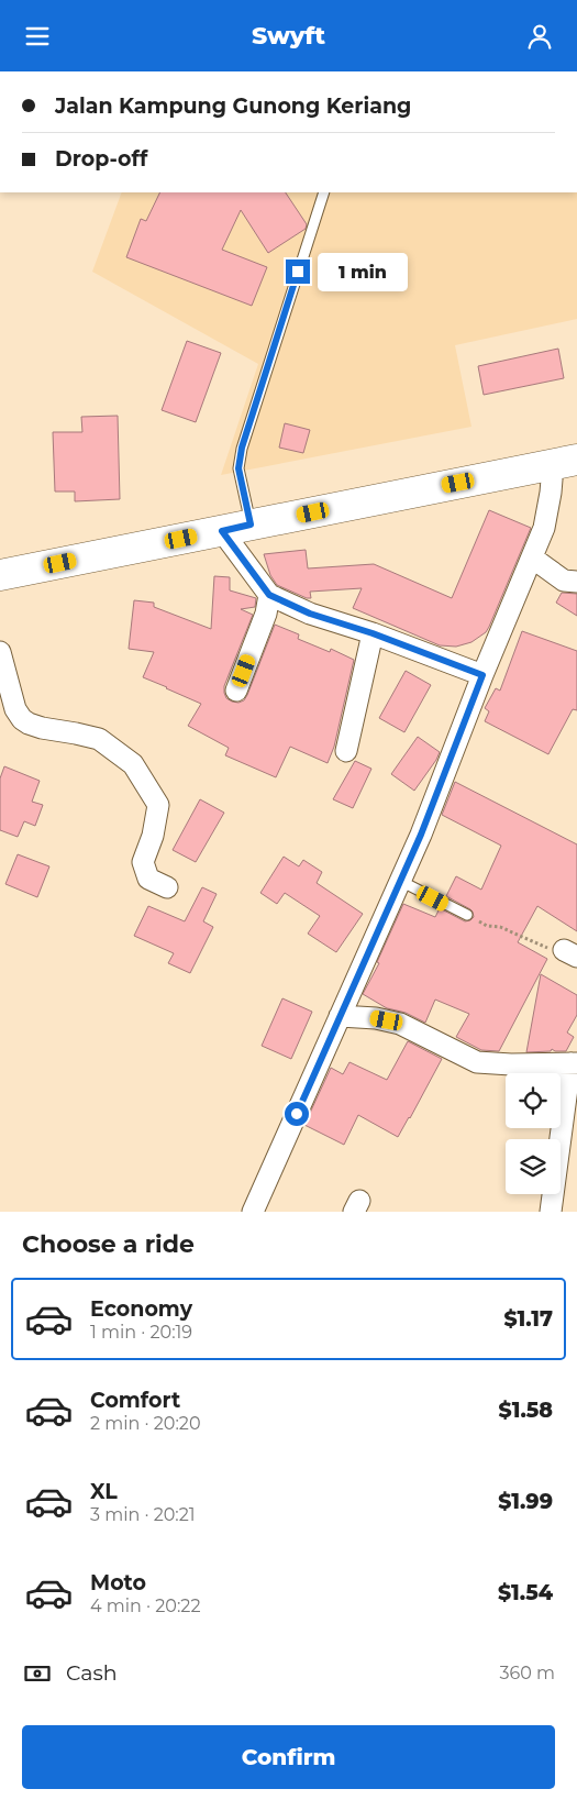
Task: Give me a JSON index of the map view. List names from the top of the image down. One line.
{"page":{"header":"Swyft","banner":["Jalan Kampung Gunong Keriang","Drop-off"],"bubble":"1 min","heading":"Choose a ride","list":[{"name":"Economy","note":"1 min · 20:19","value":"$1.17"},{"name":"Comfort","note":"2 min · 20:20","value":"$1.58"},{"name":"XL","note":"3 min · 20:21","value":"$1.99"},{"name":"Moto","note":"4 min · 20:22","value":"$1.54"}],"pay":["Cash","360 m"],"buttons":"Confirm"}}
